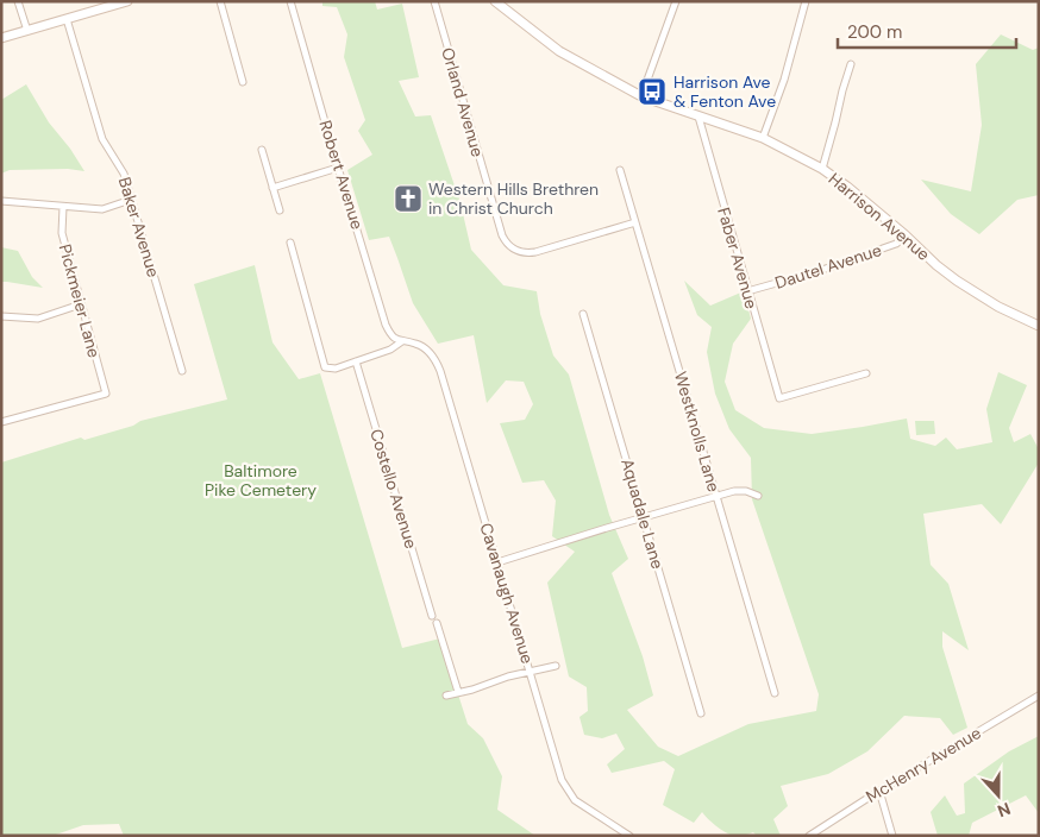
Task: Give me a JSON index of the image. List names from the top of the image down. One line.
{"streets":{"main road":["Harrison Avenue"],"street":["Orland Avenue","Robert Avenue","Baker Avenue","Faber Avenue","Dautel Avenue","Pickmeier Lane","Westknolls Lane","Costello Avenue","Aquadale Lane","Cavanaugh Avenue","McHenry Avenue"]},"crossings":[["Orland Avenue","Westknolls Lane"],["Robert Avenue","Cavanaugh Avenue"],["Harrison Avenue","Faber Avenue"],["Harrison Avenue","Dautel Avenue"],["Faber Avenue","Dautel Avenue"]],"parks":["Baltimore Pike Cemetery"],"places":{"bus stop":["Harrison Ave & Fenton Ave"],"church":["Western Hills Brethren in Christ Church"]},"scale_bar":"200 m","north":"bottom"}
